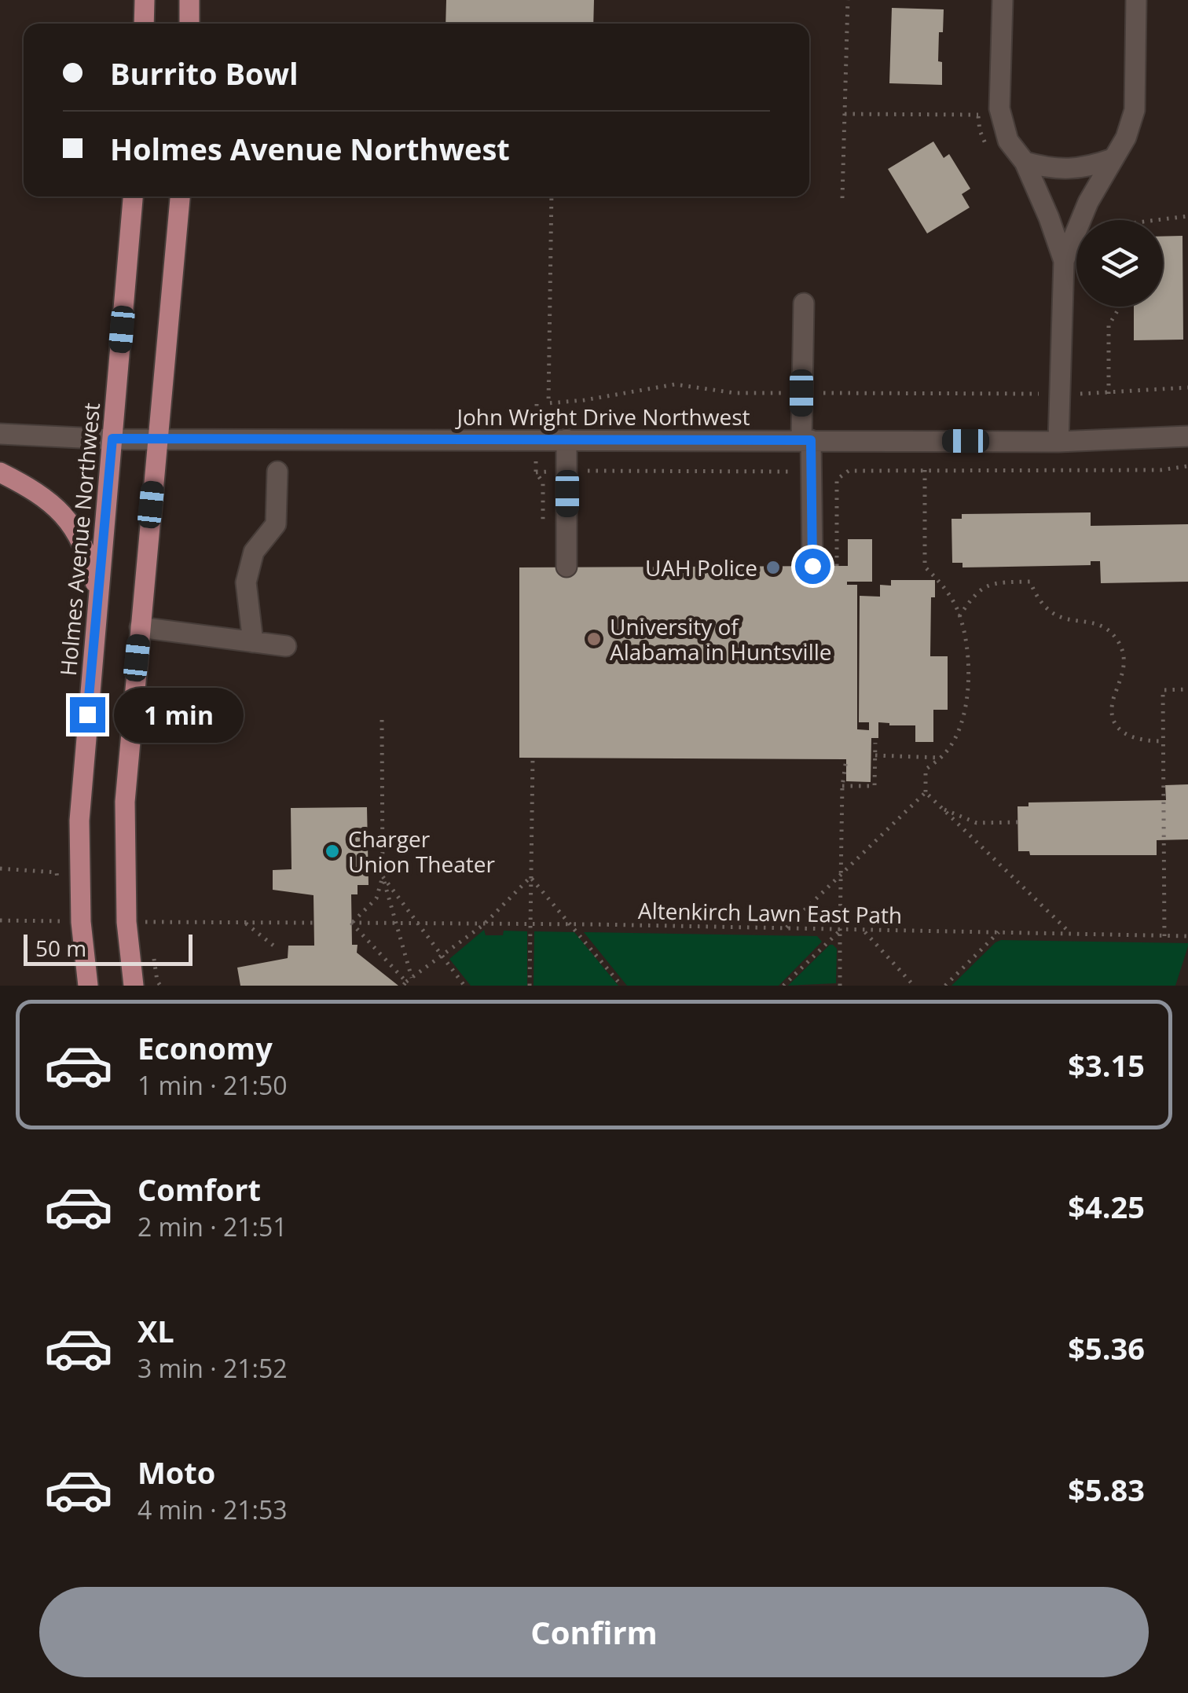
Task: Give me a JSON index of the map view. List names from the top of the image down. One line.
{"streets":{"main road":["Holmes Avenue Northwest"],"street":["John Wright Drive Northwest"],"path":["Altenkirch Lawn East Path"]},"crossings":[["John Wright Drive Northwest","Holmes Avenue Northwest"]],"places":["UAH Police","University of Alabama in Huntsville","Charger Union Theater"],"scale_bar":"50 m","page":{"banner":["Burrito Bowl","Holmes Avenue Northwest"],"bubble":"1 min","scale":"50 m","list":[{"name":"Economy","note":"1 min · 21:50","value":"$3.15"},{"name":"Comfort","note":"2 min · 21:51","value":"$4.25"},{"name":"XL","note":"3 min · 21:52","value":"$5.36"},{"name":"Moto","note":"4 min · 21:53","value":"$5.83"}],"buttons":"Confirm"}}
